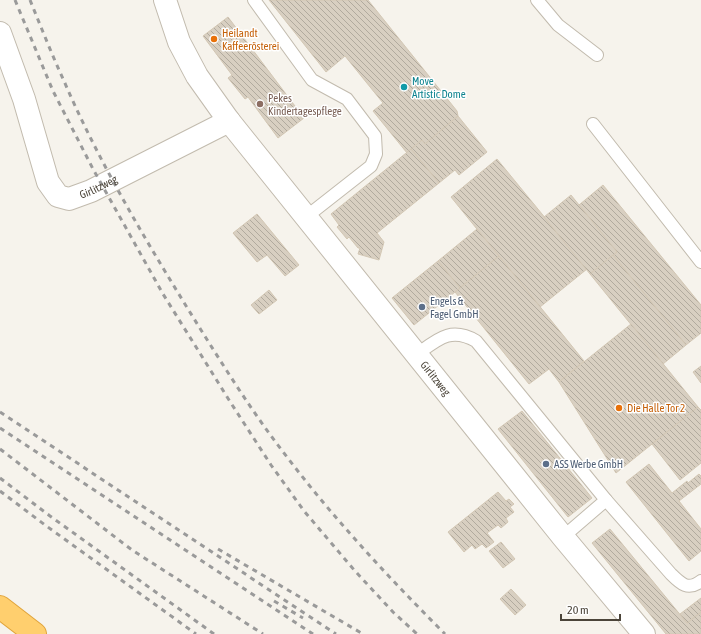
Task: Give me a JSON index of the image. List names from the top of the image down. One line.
{"streets":{"street":["Girlitzweg"]},"places":["Heilandt Kaffeerösterei","Move Artistic Dome","Pekes Kindertagespflege","Engels & Fagel GmbH","Die Halle Tor 2","ASS Werbe GmbH"],"scale_bar":"20 m"}
